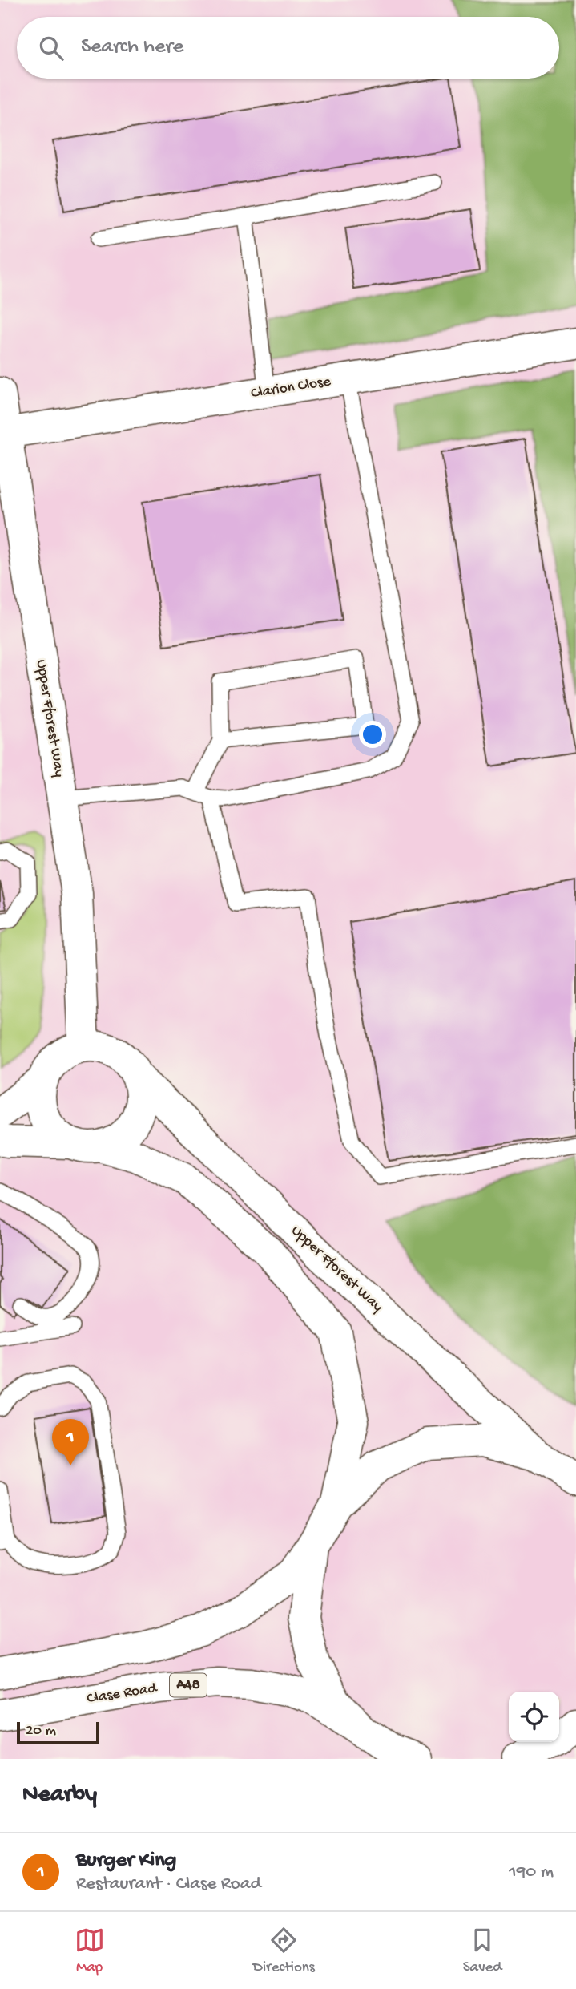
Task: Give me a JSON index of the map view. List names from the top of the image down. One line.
{"streets":{"street":["Clarion Close","Upper Fforest Way","A48","Clase Road"]},"crossings":[["Clarion Close","Upper Fforest Way"]],"scale_bar":"20 m","page":{"search":"Search here","pins":"1","scale":"20 m","heading":"Nearby","list":[{"mark":"1","name":"Burger King","note":"Restaurant · Clase Road","value":"190 m"}],"nav":["Map","Directions","Saved"]}}
